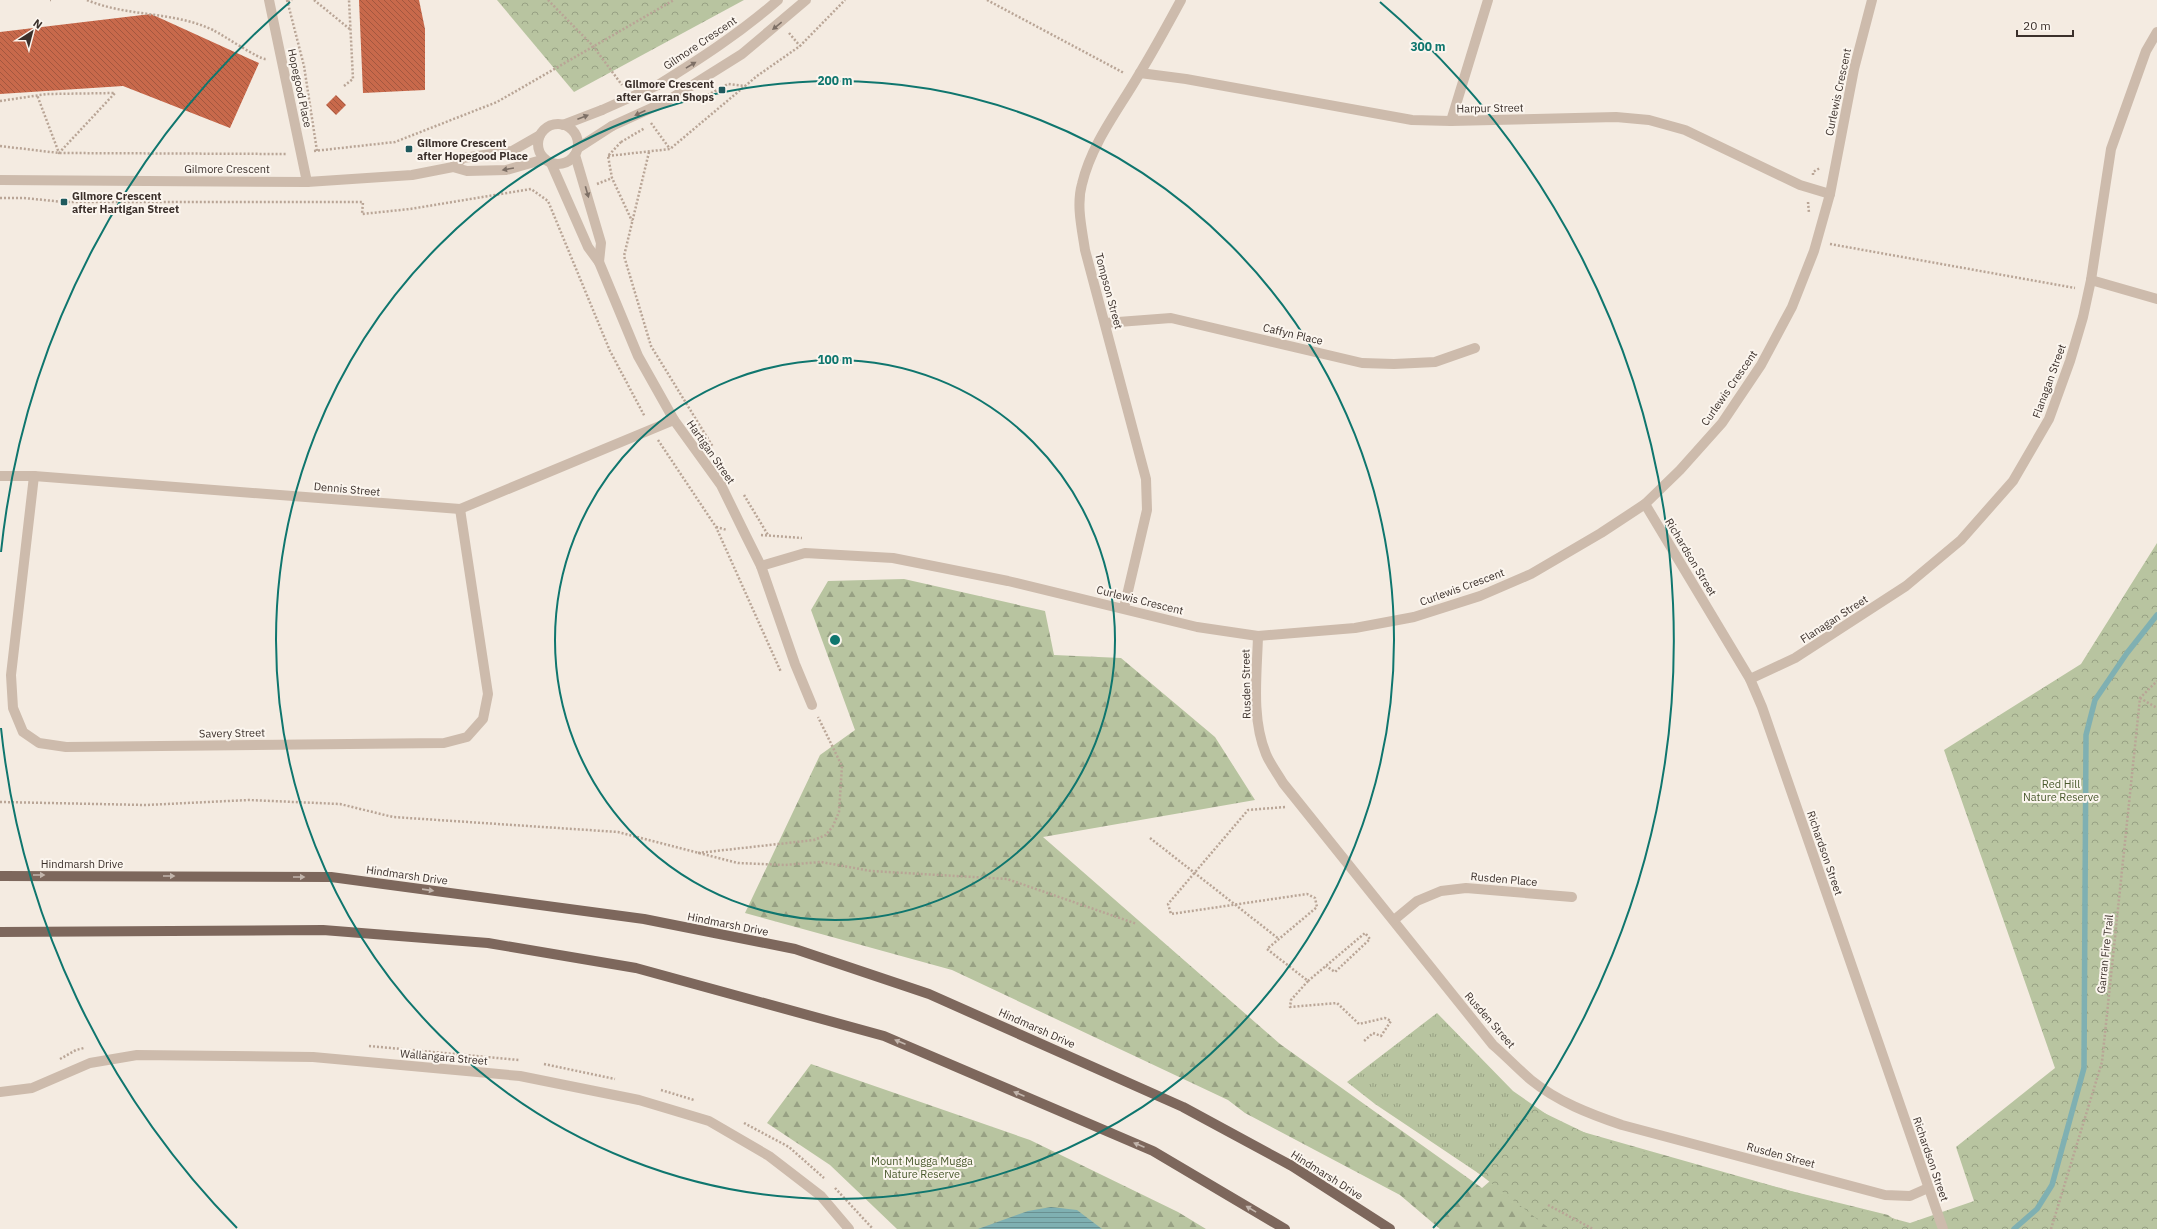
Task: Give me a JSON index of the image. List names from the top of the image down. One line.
{"streets":{"main road":["Hindmarsh Drive"],"street":["Gilmore Crescent","Hopegood Place","Curlewis Crescent","Harpur Street","Tompson Street","Caffyn Place","Flanagan Street","Hartigan Street","Dennis Street","Richardson Street","Rusden Street","Savery Street","Rusden Place","Wallangara Street"],"path":["Garran Fire Trail"]},"crossings":[["Gilmore Crescent","Hopegood Place"],["Gilmore Crescent","Hartigan Street"],["Curlewis Crescent","Harpur Street"],["Curlewis Crescent","Tompson Street"],["Curlewis Crescent","Hartigan Street"],["Curlewis Crescent","Richardson Street"],["Curlewis Crescent","Rusden Street"],["Harpur Street","Tompson Street"],["Tompson Street","Caffyn Place"],["Flanagan Street","Richardson Street"],["Hartigan Street","Dennis Street"],["Dennis Street","Savery Street"],["Richardson Street","Rusden Street"],["Rusden Street","Rusden Place"]],"parks":["Red Hill Nature Reserve","Mount Mugga Mugga Nature Reserve"],"places":{"transit":["Gilmore Crescent after Garran Shops","Gilmore Crescent after Hopegood Place","Gilmore Crescent after Hartigan Street"]},"scale_bar":"20 m","north":"top right","rings":["300 m","200 m","100 m"]}
